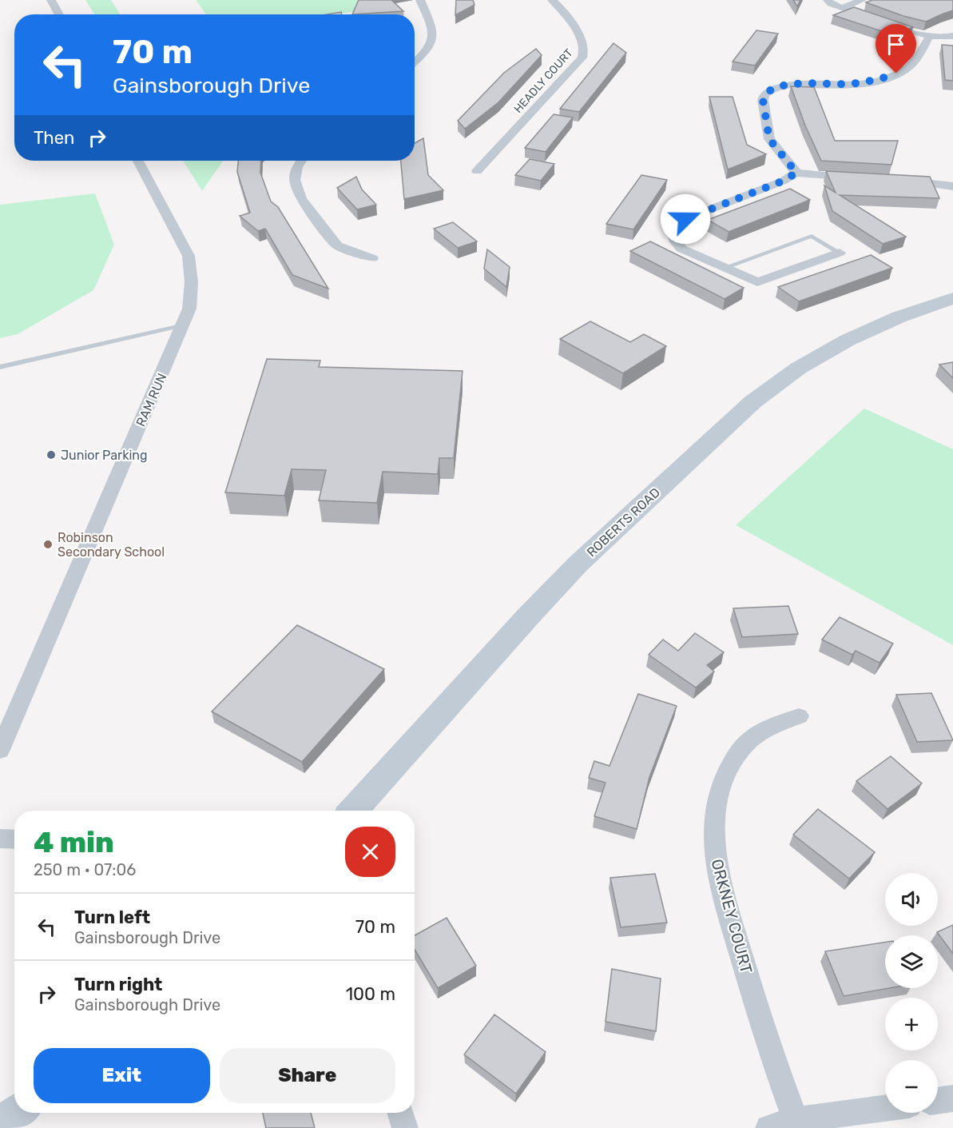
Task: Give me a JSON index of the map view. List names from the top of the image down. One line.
{"streets":{"main road":["ROBERTS ROAD"],"street":["HEADLY COURT","RAM RUN","ORKNEY COURT"]},"places":["Junior Parking","Robinson Secondary School"],"page":{"turn":["70 m","Gainsborough Drive"],"then":"Then","heading":["4 min","250 m · 07:06"],"map_buttons":["+","−"],"list":[{"name":"Turn left","note":"Gainsborough Drive","value":"70 m"},{"name":"Turn right","note":"Gainsborough Drive","value":"100 m"}],"buttons":["Exit","Share"]}}
